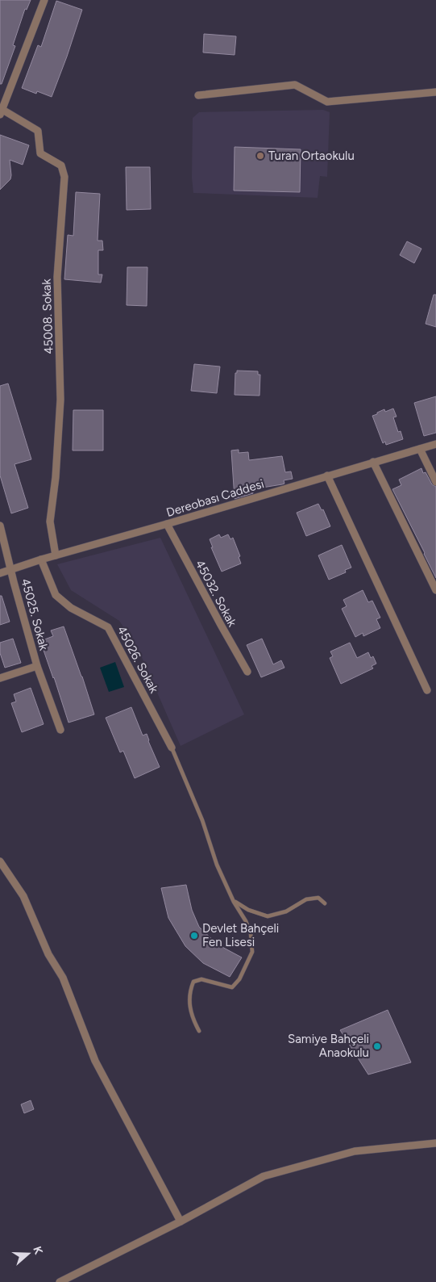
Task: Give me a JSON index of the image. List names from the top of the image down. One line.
{"streets":{"street":["45008. Sokak","Dereobası Caddesi","45032. Sokak","45025. Sokak","45026. Sokak"]},"crossings":[["45008. Sokak","Dereobası Caddesi"],["Dereobası Caddesi","45032. Sokak"],["Dereobası Caddesi","45025. Sokak"],["Dereobası Caddesi","45026. Sokak"]],"places":["Turan Ortaokulu","Devlet Bahçeli Fen Lisesi","Samiye Bahçeli Anaokulu"],"north":"right"}
